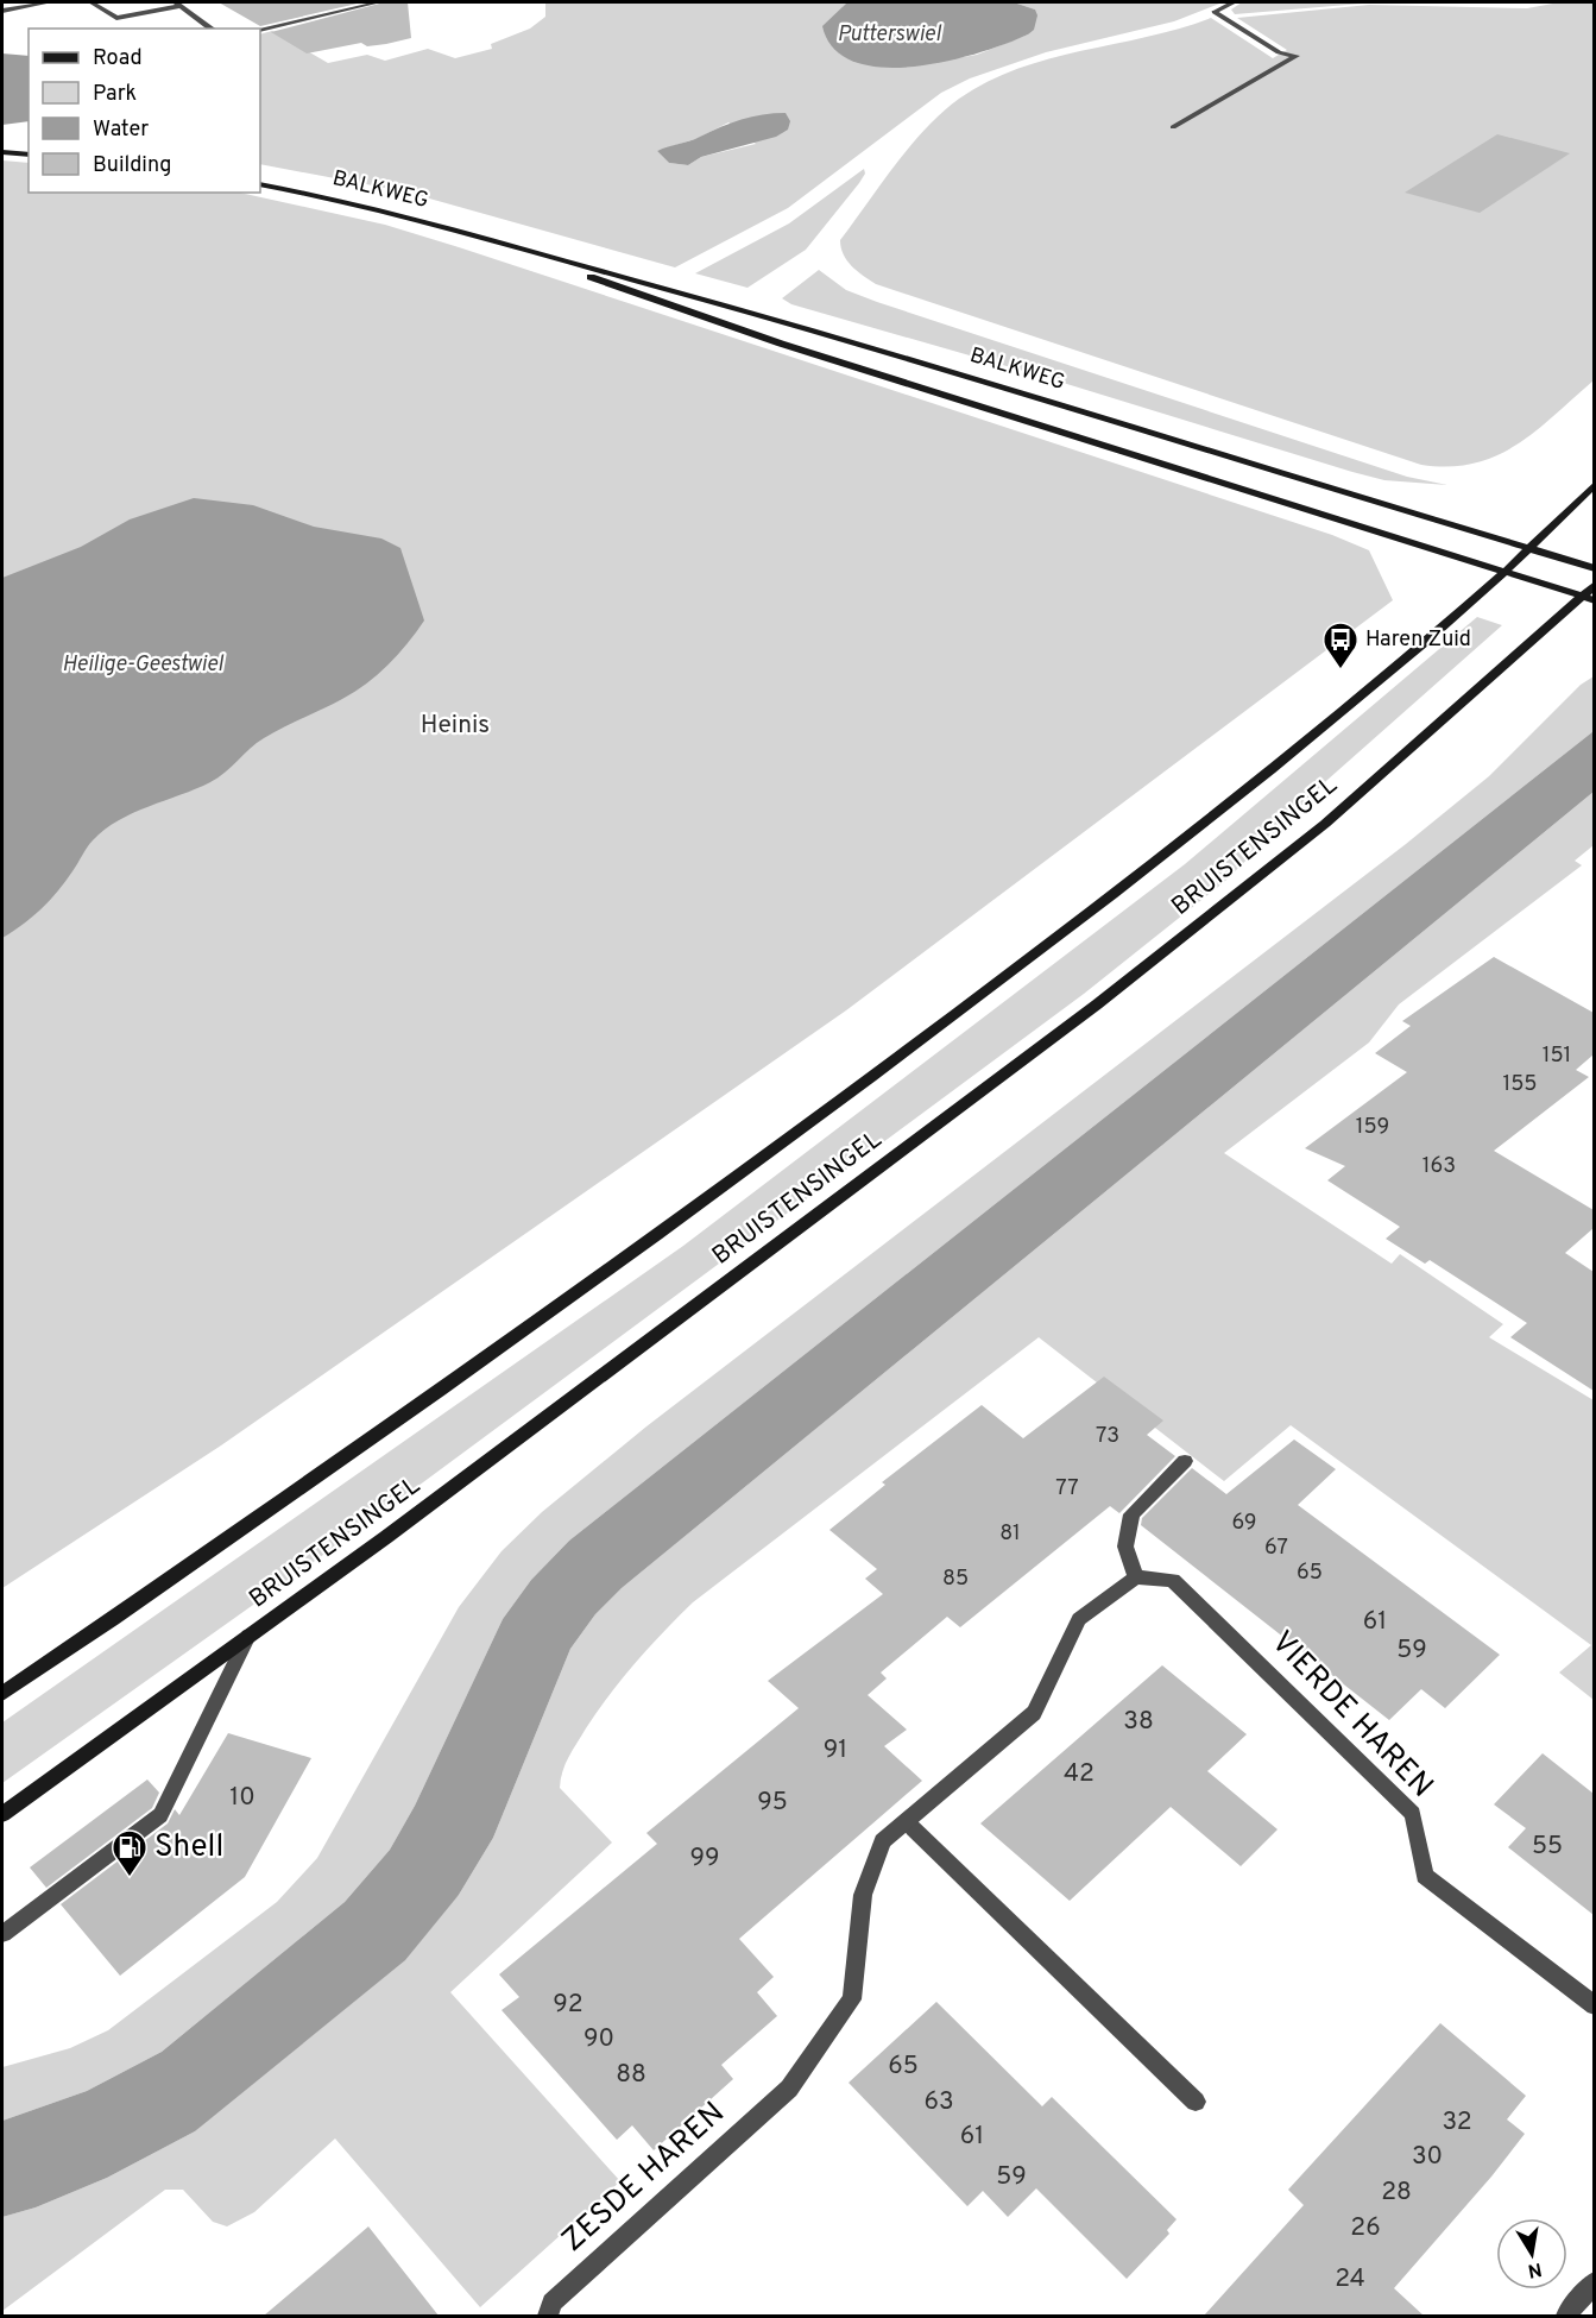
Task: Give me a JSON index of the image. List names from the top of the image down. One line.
{"streets":{"main road":["BALKWEG","BRUISTENSINGEL"],"street":["VIERDE HAREN","ZESDE HAREN"]},"crossings":[["BALKWEG","BRUISTENSINGEL"]],"water":["Putterswiel","Heilige-Geestwiel"],"parks":["Heinis"],"places":{"bus stop":["Haren Zuid"],"fuel station":["Shell"]},"house_numbers":["151","155","159","163","73","77","69","81","67","65","85","61","59","38","91","42","10","95","55","99","92","90","65","88","63","32","61","30","59","28","26","24"],"legend":["Road","Park","Water","Building"],"north":"bottom"}
